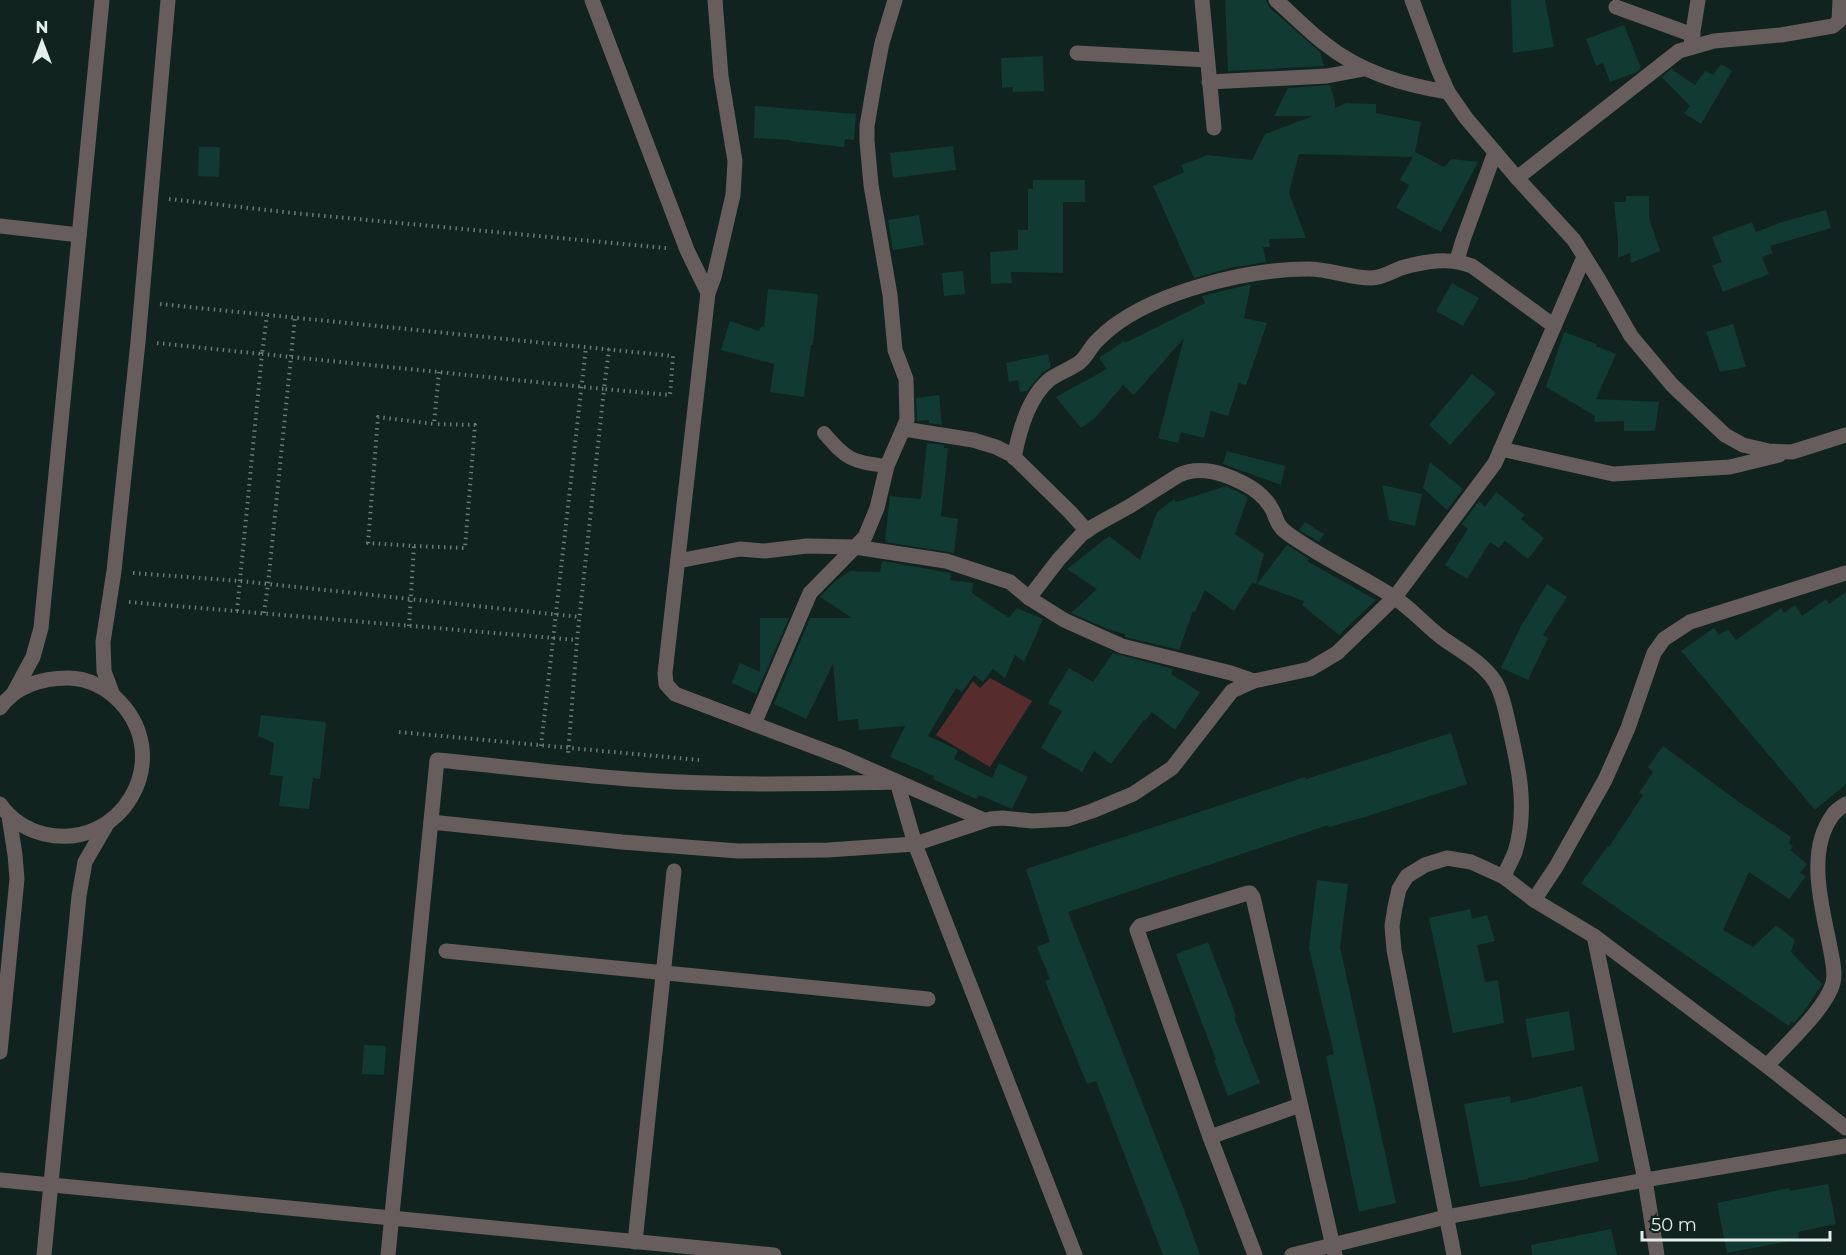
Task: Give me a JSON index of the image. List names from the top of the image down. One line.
{"scale_bar":"50 m","north":"top"}
